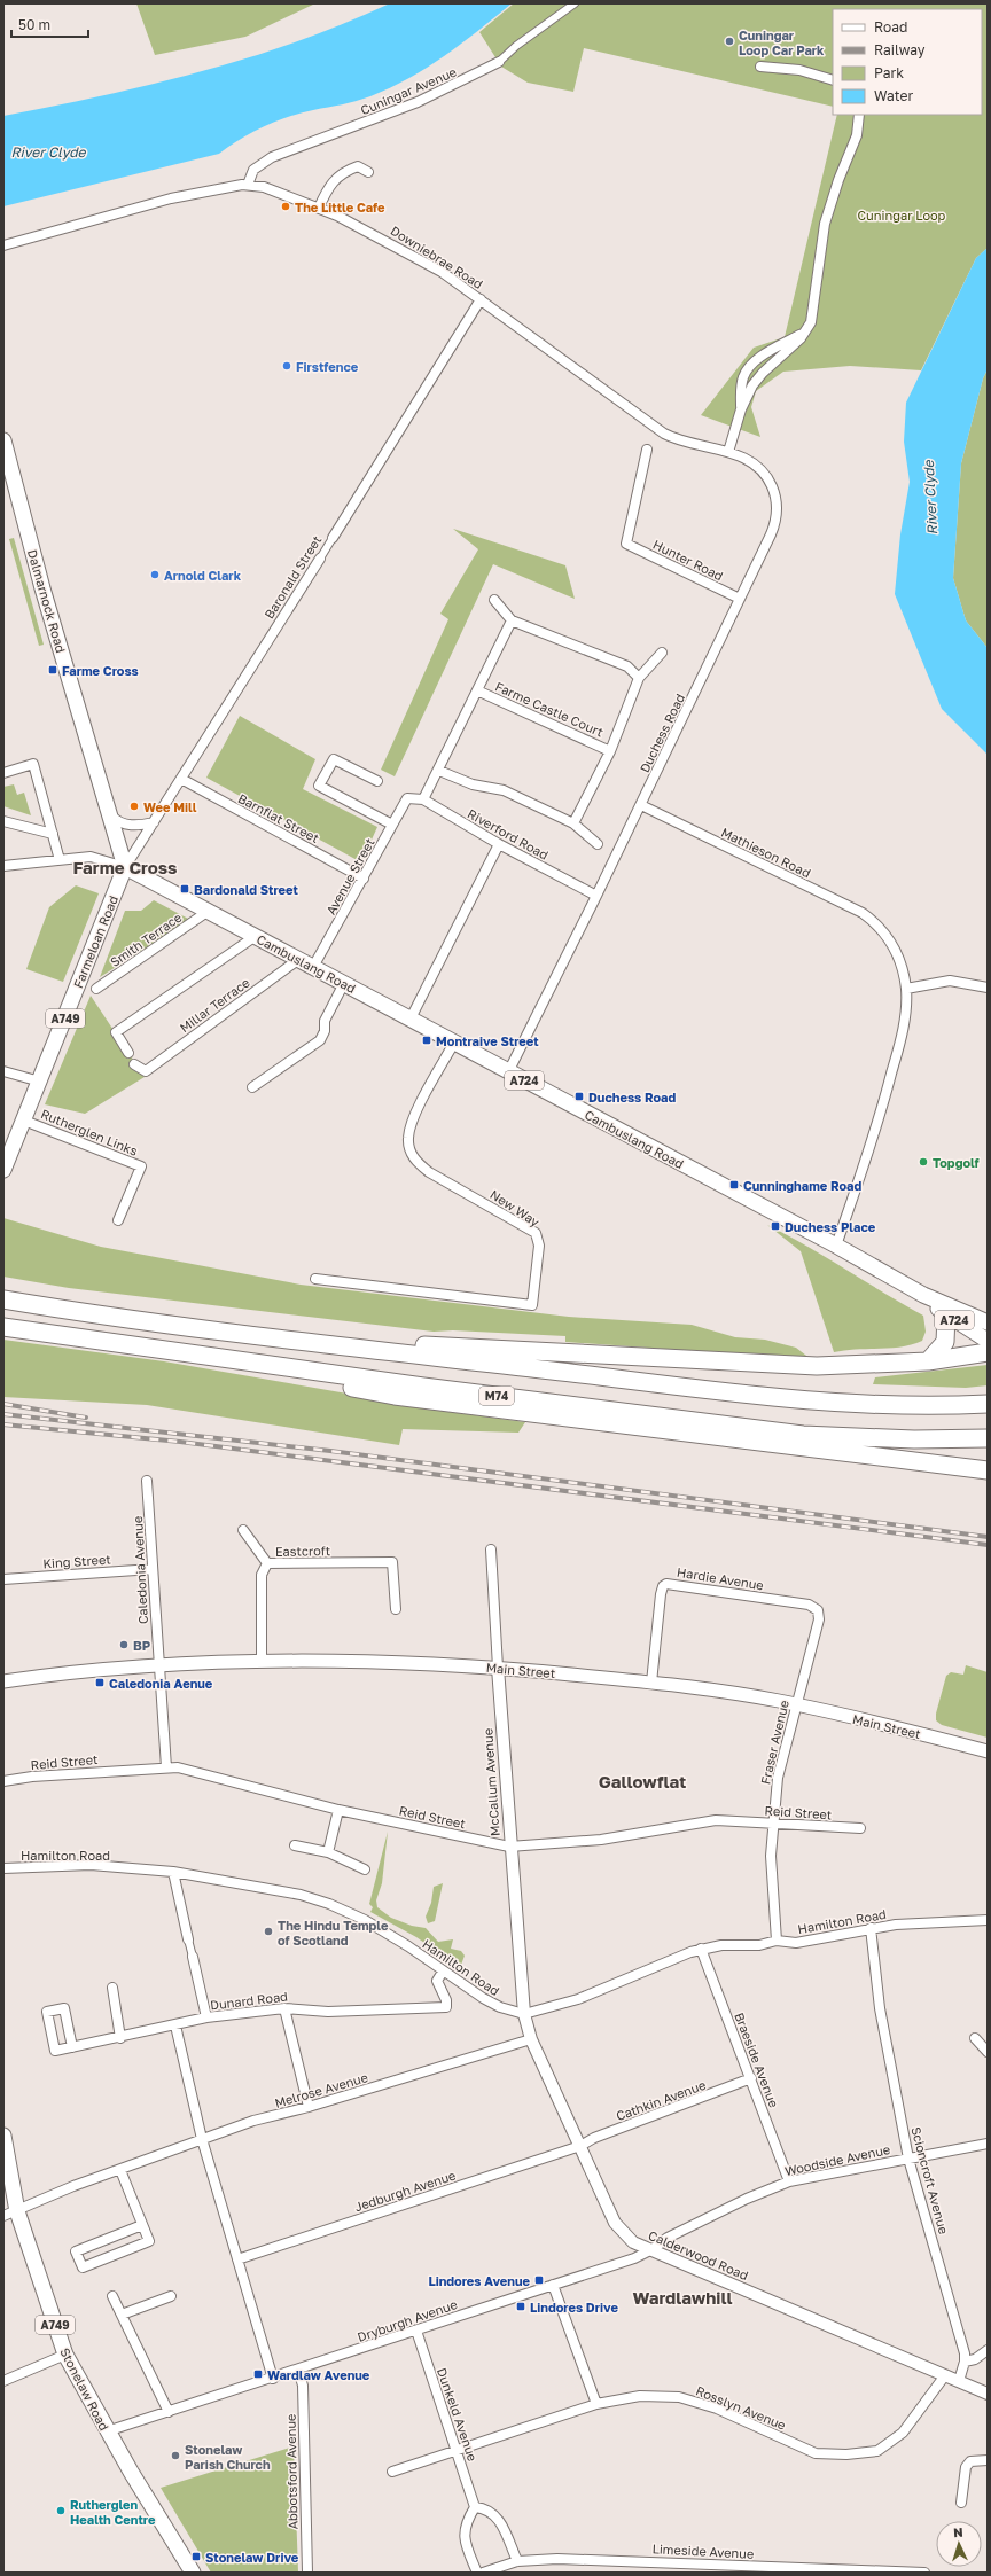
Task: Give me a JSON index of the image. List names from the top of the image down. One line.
{"streets":{"highway":["M74"],"main road":["Dalmarnock Road","Farmeloan Road","Cambuslang Road","A749","A724","Main Street","Stonelaw Road"],"street":["Cuningar Avenue","Downiebrae Road","Hunter Road","Baronald Street","Farme Castle Court","Duchess Road","Barnflat Street","Riverford Road","Mathieson Road","Avenue Street","Smith Terrace","Millar Terrace","Rutherglen Links","New Way","Eastcroft","King Street","Caledonia Avenue","Hardie Avenue","Fraser Avenue","Reid Street","McCallum Avenue","Hamilton Road","Dunard Road","Braeside Avenue","Melrose Avenue","Cathkin Avenue","Woodside Avenue","Scioncroft Avenue","Jedburgh Avenue","Calderwood Road","Dryburgh Avenue","Rosslyn Avenue","Dunkeld Avenue","Abbotsford Avenue","Limeside Avenue"]},"crossings":[["Cuningar Avenue","Downiebrae Road"],["Downiebrae Road","Baronald Street"],["Downiebrae Road","Duchess Road"],["Hunter Road","Duchess Road"],["Baronald Street","Dalmarnock Road"],["Baronald Street","Barnflat Street"],["Baronald Street","Farmeloan Road"],["Baronald Street","Cambuslang Road"],["Dalmarnock Road","Farmeloan Road"],["Dalmarnock Road","Cambuslang Road"],["Farme Castle Court","Riverford Road"],["Duchess Road","Riverford Road"],["Duchess Road","Mathieson Road"],["Duchess Road","Cambuslang Road"],["Barnflat Street","Avenue Street"],["Riverford Road","Avenue Street"],["Avenue Street","Cambuslang Road"],["Smith Terrace","Cambuslang Road"],["Farmeloan Road","Cambuslang Road"],["Farmeloan Road","Rutherglen Links"],["Cambuslang Road","Millar Terrace"],["Cambuslang Road","New Way"],["Eastcroft","Main Street"],["King Street","Caledonia Avenue"],["Caledonia Avenue","Main Street"],["Caledonia Avenue","Reid Street"],["Hardie Avenue","Main Street"],["Hardie Avenue","Fraser Avenue"],["Main Street","Fraser Avenue"],["Main Street","McCallum Avenue"],["Fraser Avenue","Reid Street"],["Fraser Avenue","Hamilton Road"],["Reid Street","McCallum Avenue"],["McCallum Avenue","Hamilton Road"],["McCallum Avenue","Calderwood Road"],["Hamilton Road","Dunard Road"],["Hamilton Road","Braeside Avenue"],["Hamilton Road","Scioncroft Avenue"],["Hamilton Road","Calderwood Road"],["Braeside Avenue","Cathkin Avenue"],["Braeside Avenue","Woodside Avenue"],["Melrose Avenue","Calderwood Road"],["Melrose Avenue","Stonelaw Road"],["Cathkin Avenue","Jedburgh Avenue"],["Cathkin Avenue","Calderwood Road"],["Woodside Avenue","Scioncroft Avenue"],["Woodside Avenue","Calderwood Road"],["Woodside Avenue","Dryburgh Avenue"],["Jedburgh Avenue","Calderwood Road"],["Calderwood Road","Dryburgh Avenue"],["Calderwood Road","Rosslyn Avenue"],["Dryburgh Avenue","Stonelaw Road"],["Dryburgh Avenue","Dunkeld Avenue"],["Dryburgh Avenue","Abbotsford Avenue"],["Rosslyn Avenue","Dunkeld Avenue"]],"districts":["Farme Cross","Gallowflat","Wardlawhill"],"water":["River Clyde"],"parks":["Cuningar Loop"],"places":{"other":["Cuningar Loop Car Park","The Little Cafe","Firstfence","Arnold Clark","Wee Mill","Topgolf","BP","The Hindu Temple of Scotland","Stonelaw Parish Church","Rutherglen Health Centre"],"transit":["Farme Cross","Bardonald Street","Montraive Street","Duchess Road","Cunninghame Road","Duchess Place","Caledonia Aenue","Lindores Avenue","Lindores Drive","Wardlaw Avenue","Stonelaw Drive"]},"legend":["Road","Railway","Park","Water"],"scale_bar":"50 m","north":"top"}
